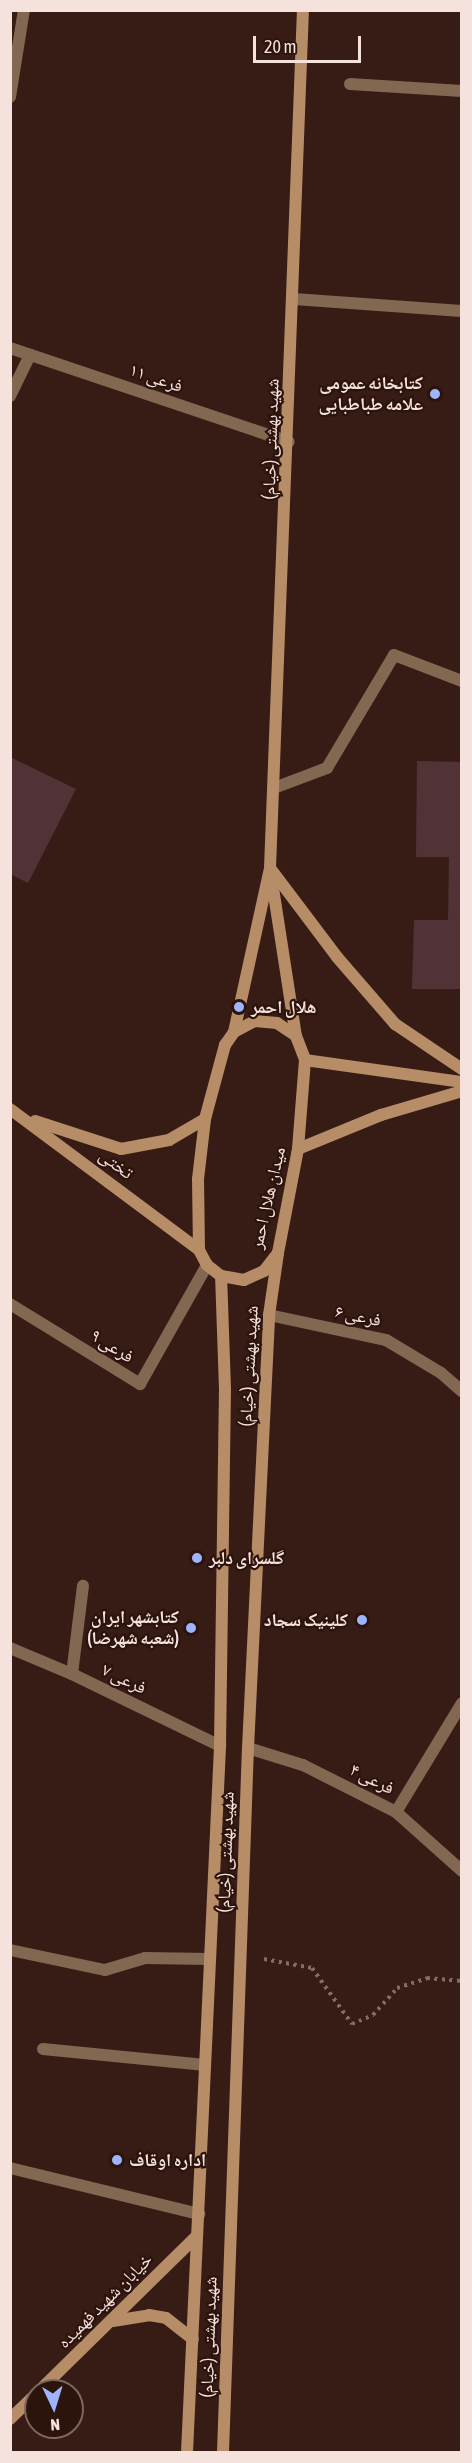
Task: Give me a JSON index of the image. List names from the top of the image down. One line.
{"streets":{"main road":["شهید بهشتی (خیام)","تختی","میدان هلال احمر","خیابان شهید فهمیده"],"street":["فرعی ۱۱","فرعی ۶","فرعی ۹","فرعی ۷","فرعی ۴"]},"crossings":[["فرعی ۱۱","شهید بهشتی (خیام)"],["شهید بهشتی (خیام)","میدان هلال احمر"],["شهید بهشتی (خیام)","فرعی ۶"],["شهید بهشتی (خیام)","فرعی ۷"],["شهید بهشتی (خیام)","فرعی ۴"],["شهید بهشتی (خیام)","خیابان شهید فهمیده"]],"places":["کتابخانه عمومی علامه طباطبایی","هلال احمر","گلسرای دلبر","کلینیک سجاد","کتابشهر ایران (شعبه شهرضا)","اداره اوقاف"],"scale_bar":"20 m","north":"bottom"}
